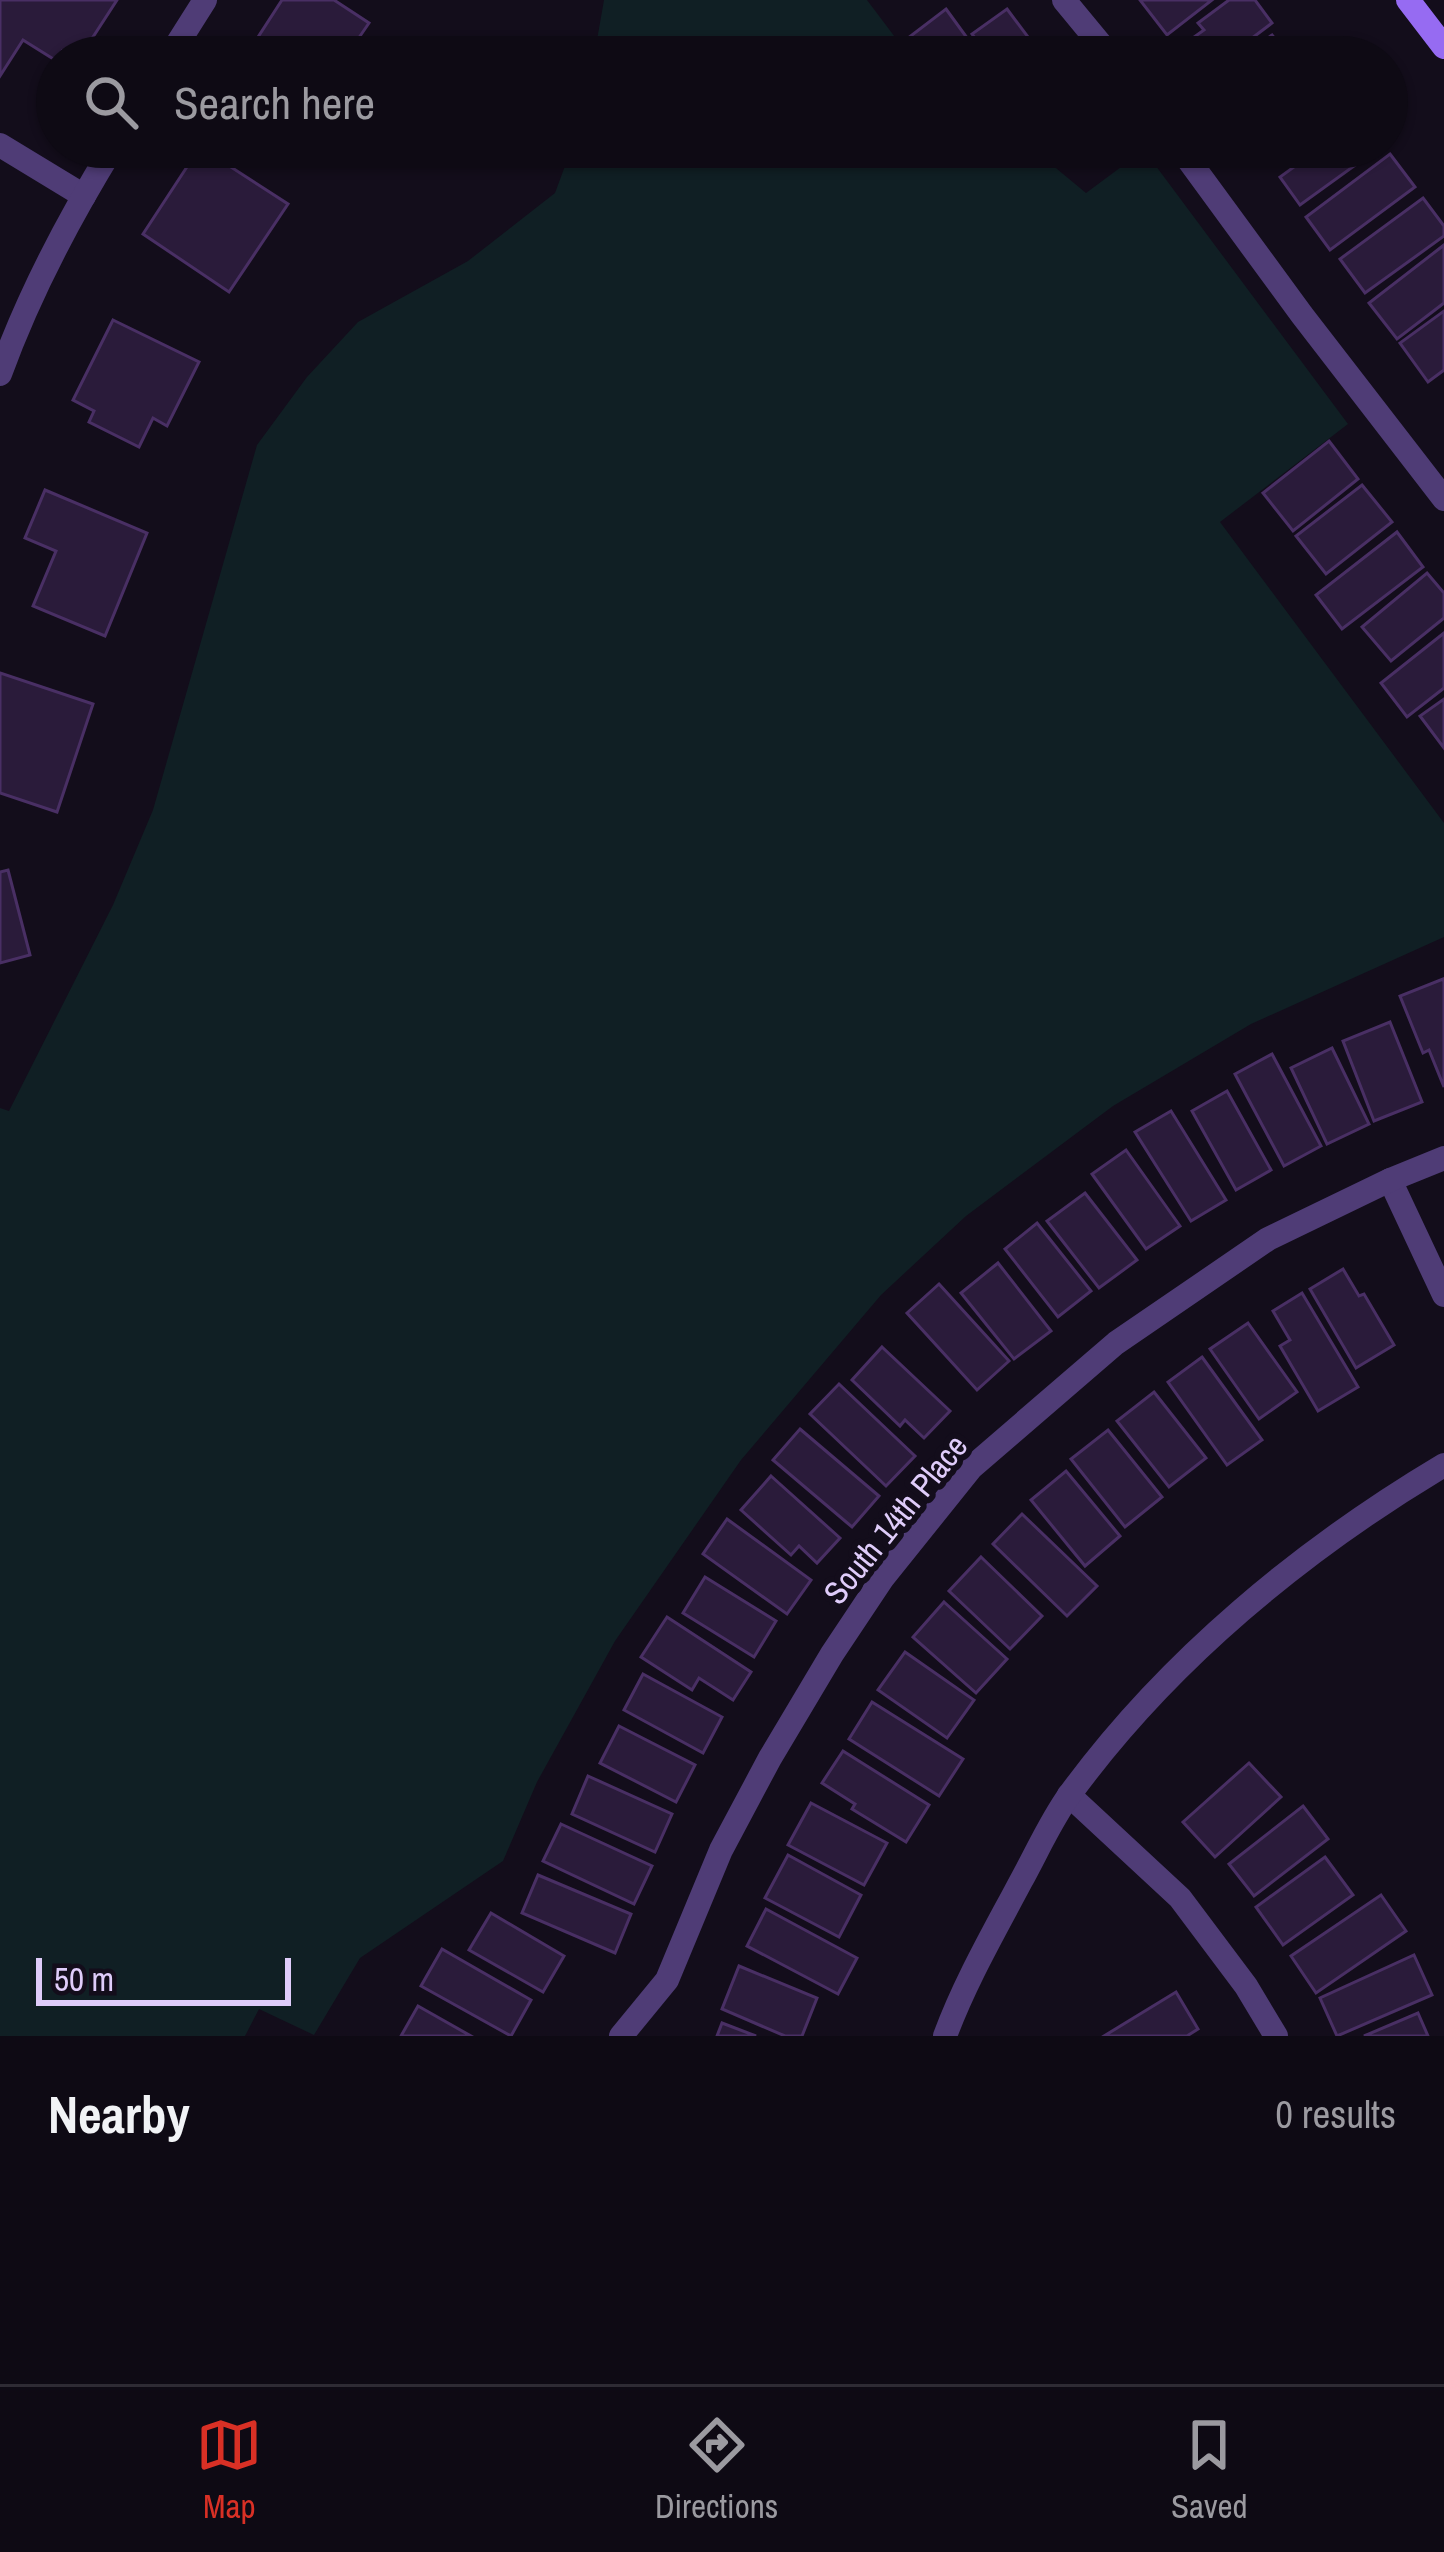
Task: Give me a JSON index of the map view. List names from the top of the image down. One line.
{"streets":{"street":["South 14th Place"]},"scale_bar":"50 m","page":{"search":"Search here","scale":"50 m","heading":["Nearby","0 results"],"nav":["Map","Directions","Saved"]}}
